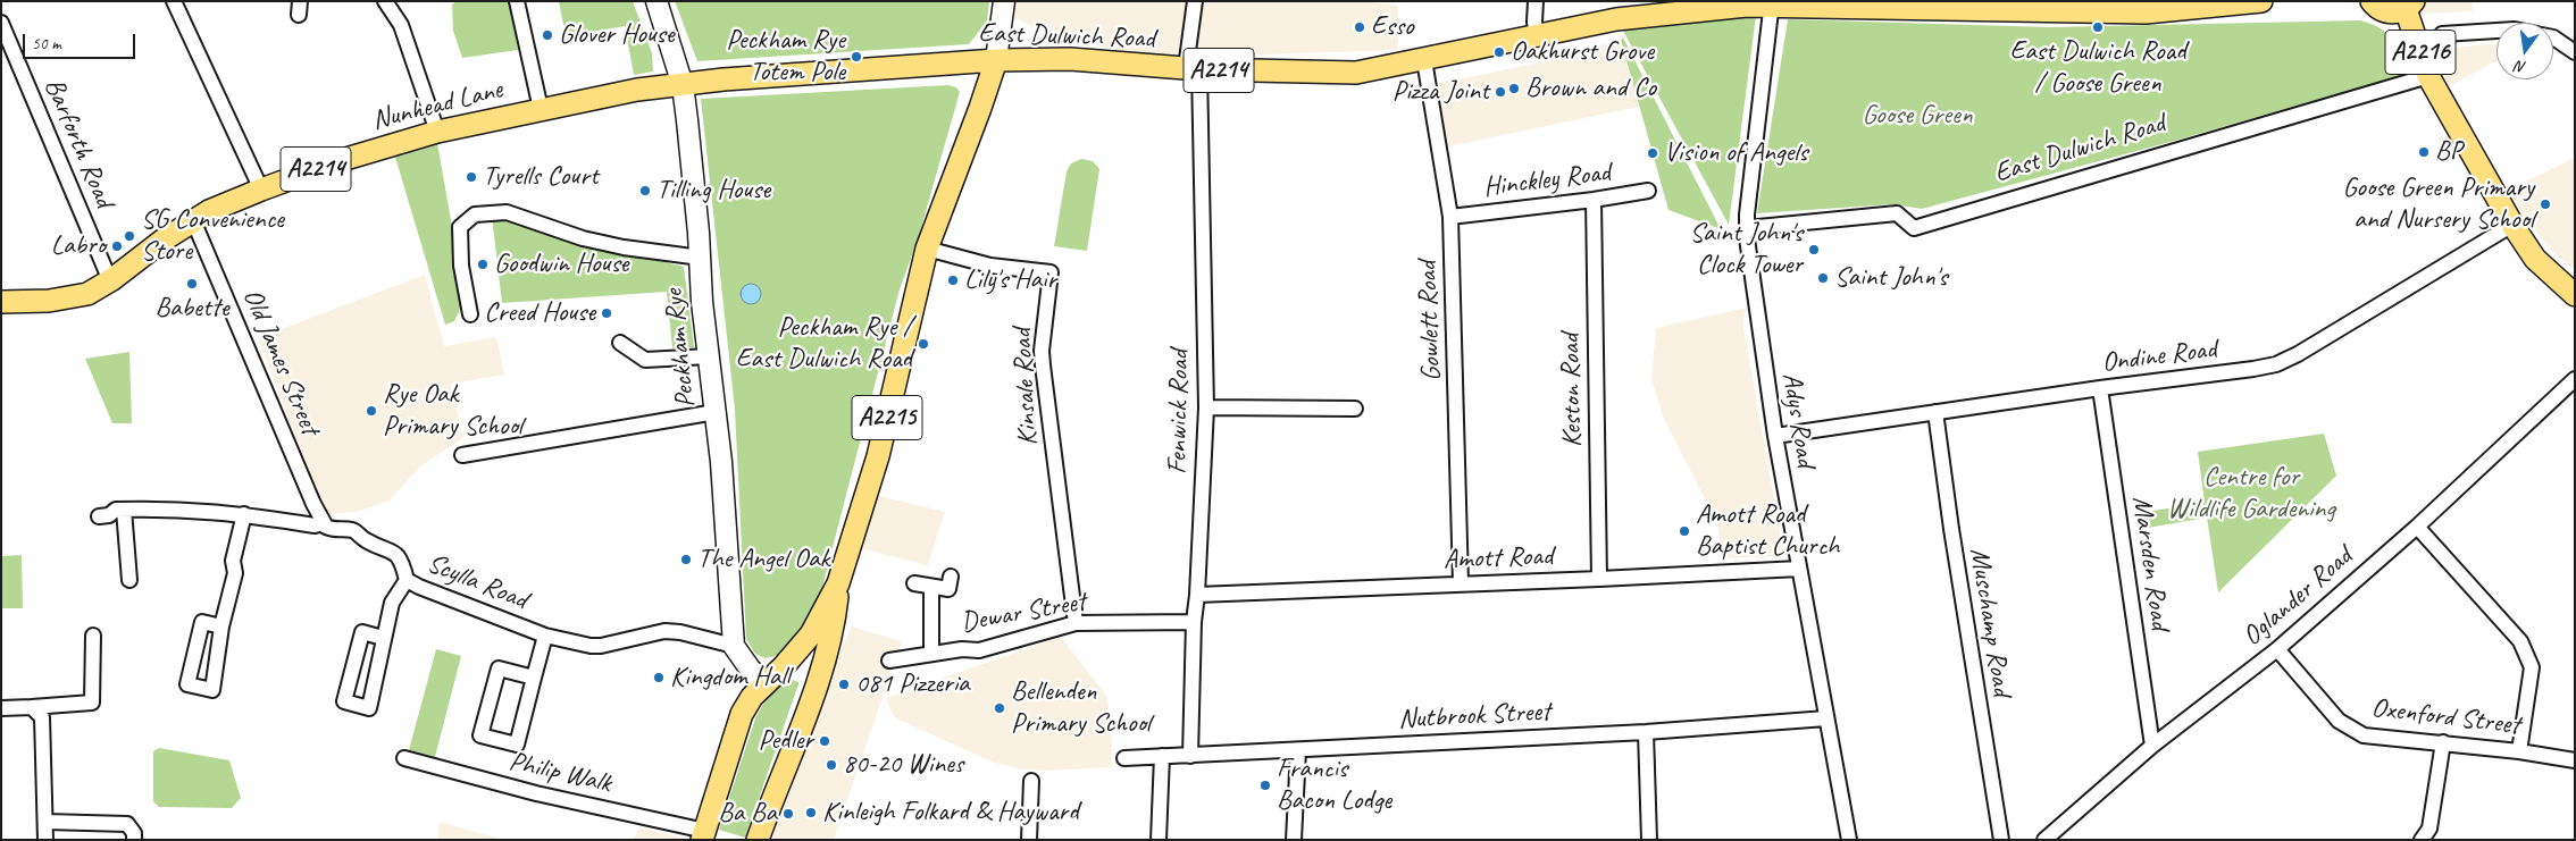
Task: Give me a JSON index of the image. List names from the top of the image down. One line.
{"streets":{"main road":["East Dulwich Road","A2216","A2214","Nunhead Lane","A2215"],"street":["Barforth Road","Hinckley Road","Gowlett Road","Peckham Rye","Ondine Road","Old James Street","Kinsale Road","Keston Road","Fenwick Road","Adys Road","Amott Road","Marsden Road","Scylla Road","Oglander Road","Dewar Street","Muschamp Road","Nutbrook Street","Oxenford Street","Philip Walk"]},"crossings":[["East Dulwich Road","A2216"],["East Dulwich Road","Nunhead Lane"],["East Dulwich Road","Gowlett Road"],["East Dulwich Road","Peckham Rye"],["East Dulwich Road","Fenwick Road"],["East Dulwich Road","A2215"],["East Dulwich Road","Adys Road"],["A2216","Ondine Road"],["Nunhead Lane","Barforth Road"],["Nunhead Lane","Peckham Rye"],["Nunhead Lane","Old James Street"],["Hinckley Road","Gowlett Road"],["Hinckley Road","Keston Road"],["Gowlett Road","Amott Road"],["Peckham Rye","A2215"],["Peckham Rye","Scylla Road"],["Ondine Road","Adys Road"],["Ondine Road","Marsden Road"],["Ondine Road","Muschamp Road"],["Old James Street","Scylla Road"],["Kinsale Road","A2215"],["Kinsale Road","Dewar Street"],["Keston Road","Amott Road"],["Fenwick Road","Amott Road"],["Fenwick Road","Dewar Street"],["Fenwick Road","Nutbrook Street"],["A2215","Philip Walk"],["Adys Road","Amott Road"],["Adys Road","Nutbrook Street"],["Marsden Road","Oglander Road"],["Oglander Road","Oxenford Street"]],"parks":["Goose Green","Centre for Wildlife Gardening"],"places":["Esso","East Dulwich Road / Goose Green","Glover House","Oakhurst Grove","Peckham Rye Totem Pole","Brown and Co","Pizza Joint","BP","Vision of Angels","Tyrells Court","Tilling House","Goose Green Primary and Nursery School","SG Convenience Store","Labro","Saint John's Clock Tower","Goodwin House","Saint John's","Lily's Hair","Babette","Creed House","Peckham Rye / East Dulwich Road","Rye Oak Primary School","Amott Road Baptist Church","The Angel Oak","Kingdom Hall","081 Pizzeria","Bellenden Primary School","Pedler","80-20 Wines","Francis Bacon Lodge","Kinleigh Folkard & Hayward","Ba Ba"],"scale_bar":"50 m","north":"bottom"}
